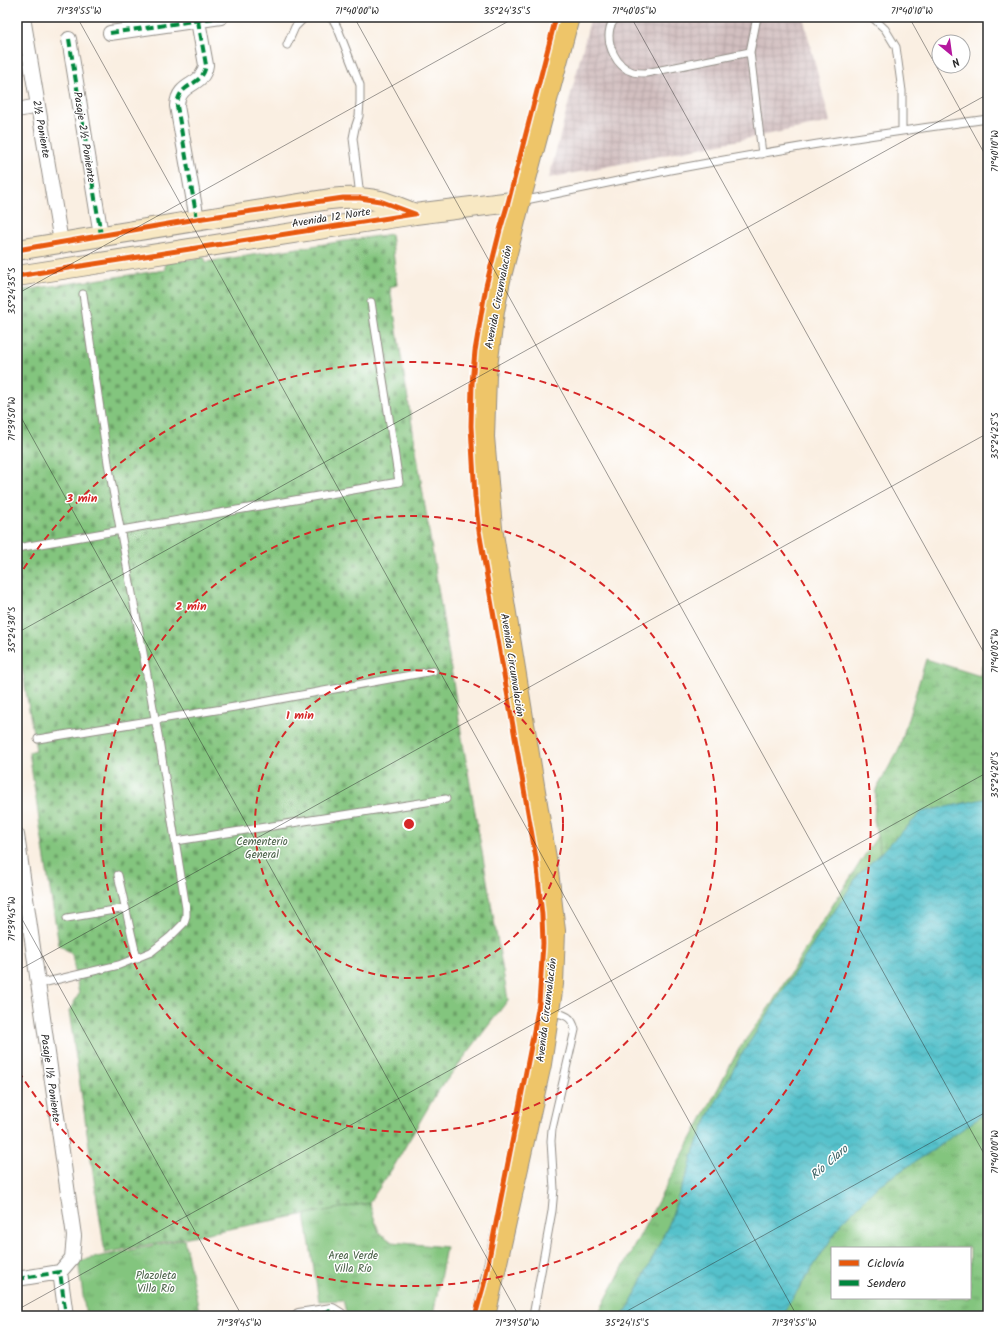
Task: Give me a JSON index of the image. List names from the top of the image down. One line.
{"streets":{"main road":["Avenida 12 Norte","Avenida Circunvalación"],"street":["2½ Poniente","Pasaje 2½ Poniente","Pasaje 1½ Poniente"]},"crossings":[["2½ Poniente","Avenida 12 Norte"],["Pasaje 2½ Poniente","Avenida 12 Norte"],["Avenida 12 Norte","Avenida Circunvalación"]],"water":["Río Claro"],"parks":["Cementerio General","Area Verde Villa Río","Plazoleta Villa Río"],"legend":["Ciclovía","Sendero"],"north":"bottom right","coordinates":["71°39'55\"W","71°40'00\"W","35°24'35\"S","71°40'05\"W","71°40'10\"W","71°39'50\"W","35°24'25\"S","35°24'30\"S","35°24'20\"S","71°39'45\"W","35°24'15\"S"],"rings":["3 min","2 min","1 min"]}
